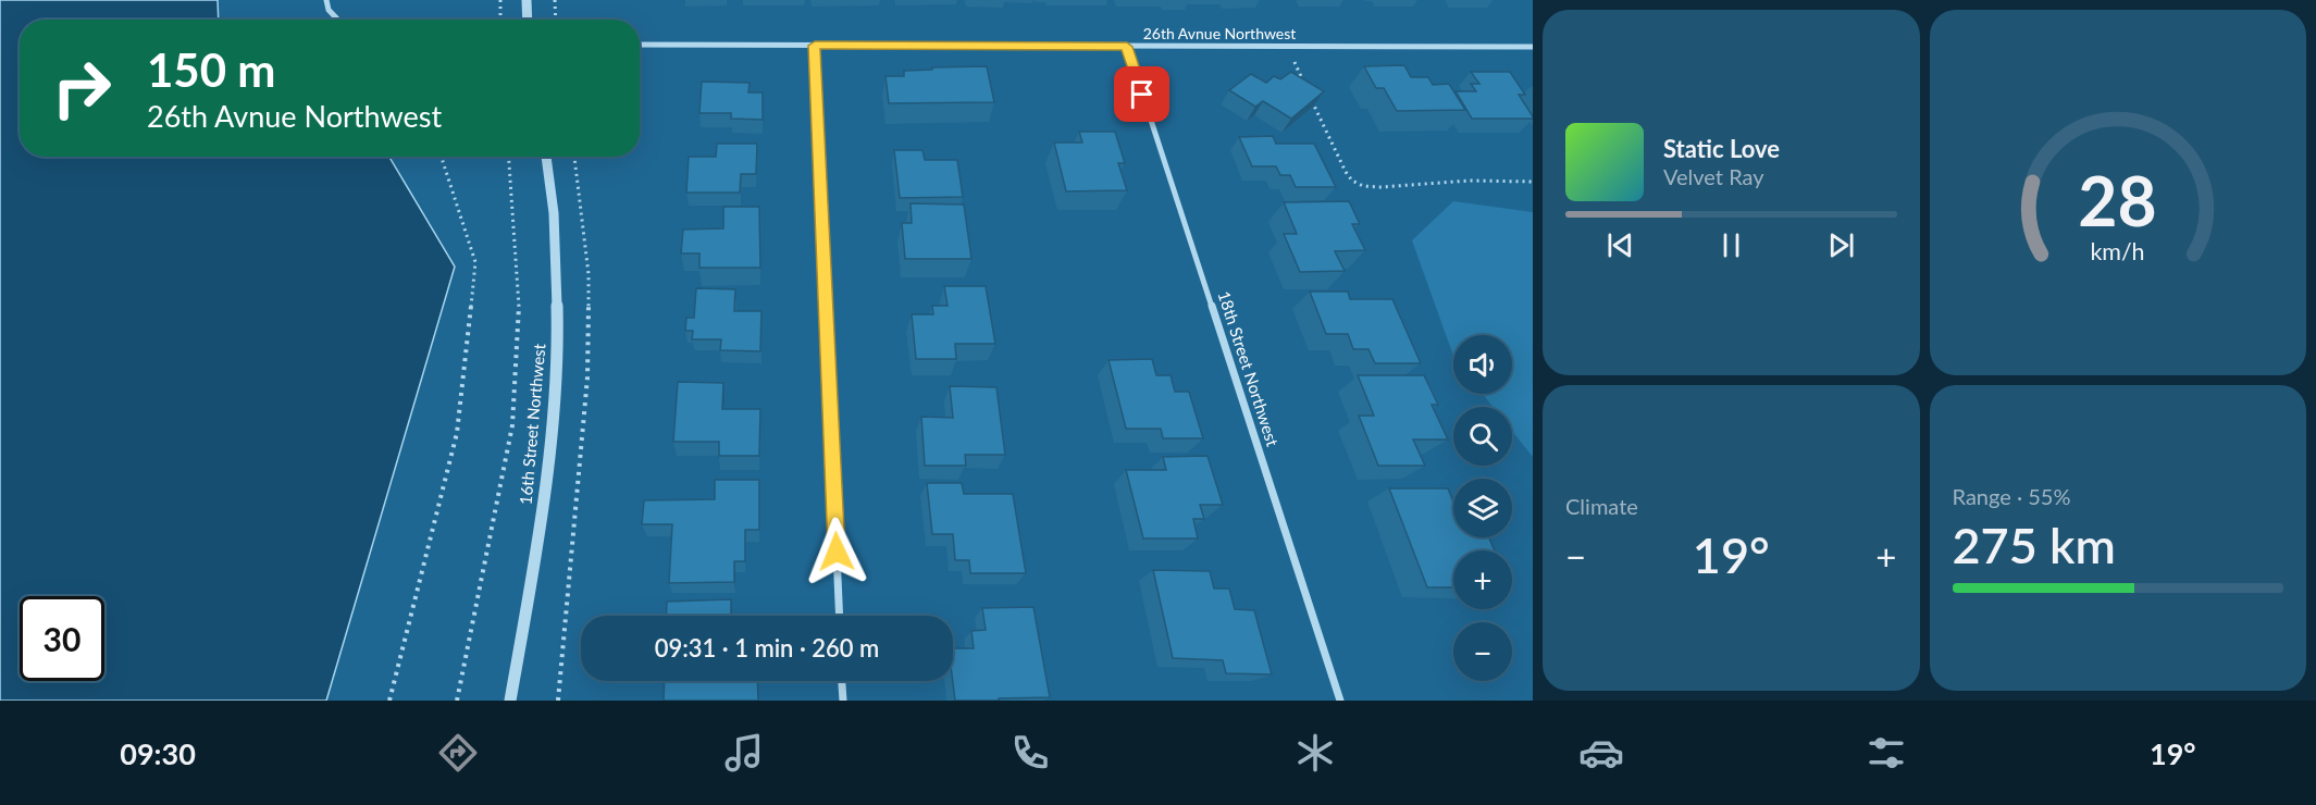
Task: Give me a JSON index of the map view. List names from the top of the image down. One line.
{"streets":{"street":["26th Avnue Northwest","18th Street Northwest","16th Street Northwest"]},"crossings":[["26th Avnue Northwest","18th Street Northwest"]],"page":{"turn":["150 m","26th Avnue Northwest"],"song":["Static Love","Velvet Ray"],"map_buttons":["+","−"],"tile":["Climate",["Range · 55%","275 km"]],"heat":["−","19°","+"],"limit":"30","trip":"09:31 · 1 min · 260 m","tabs":["09:30","19°"],"gauge":["28","km/h"]}}
